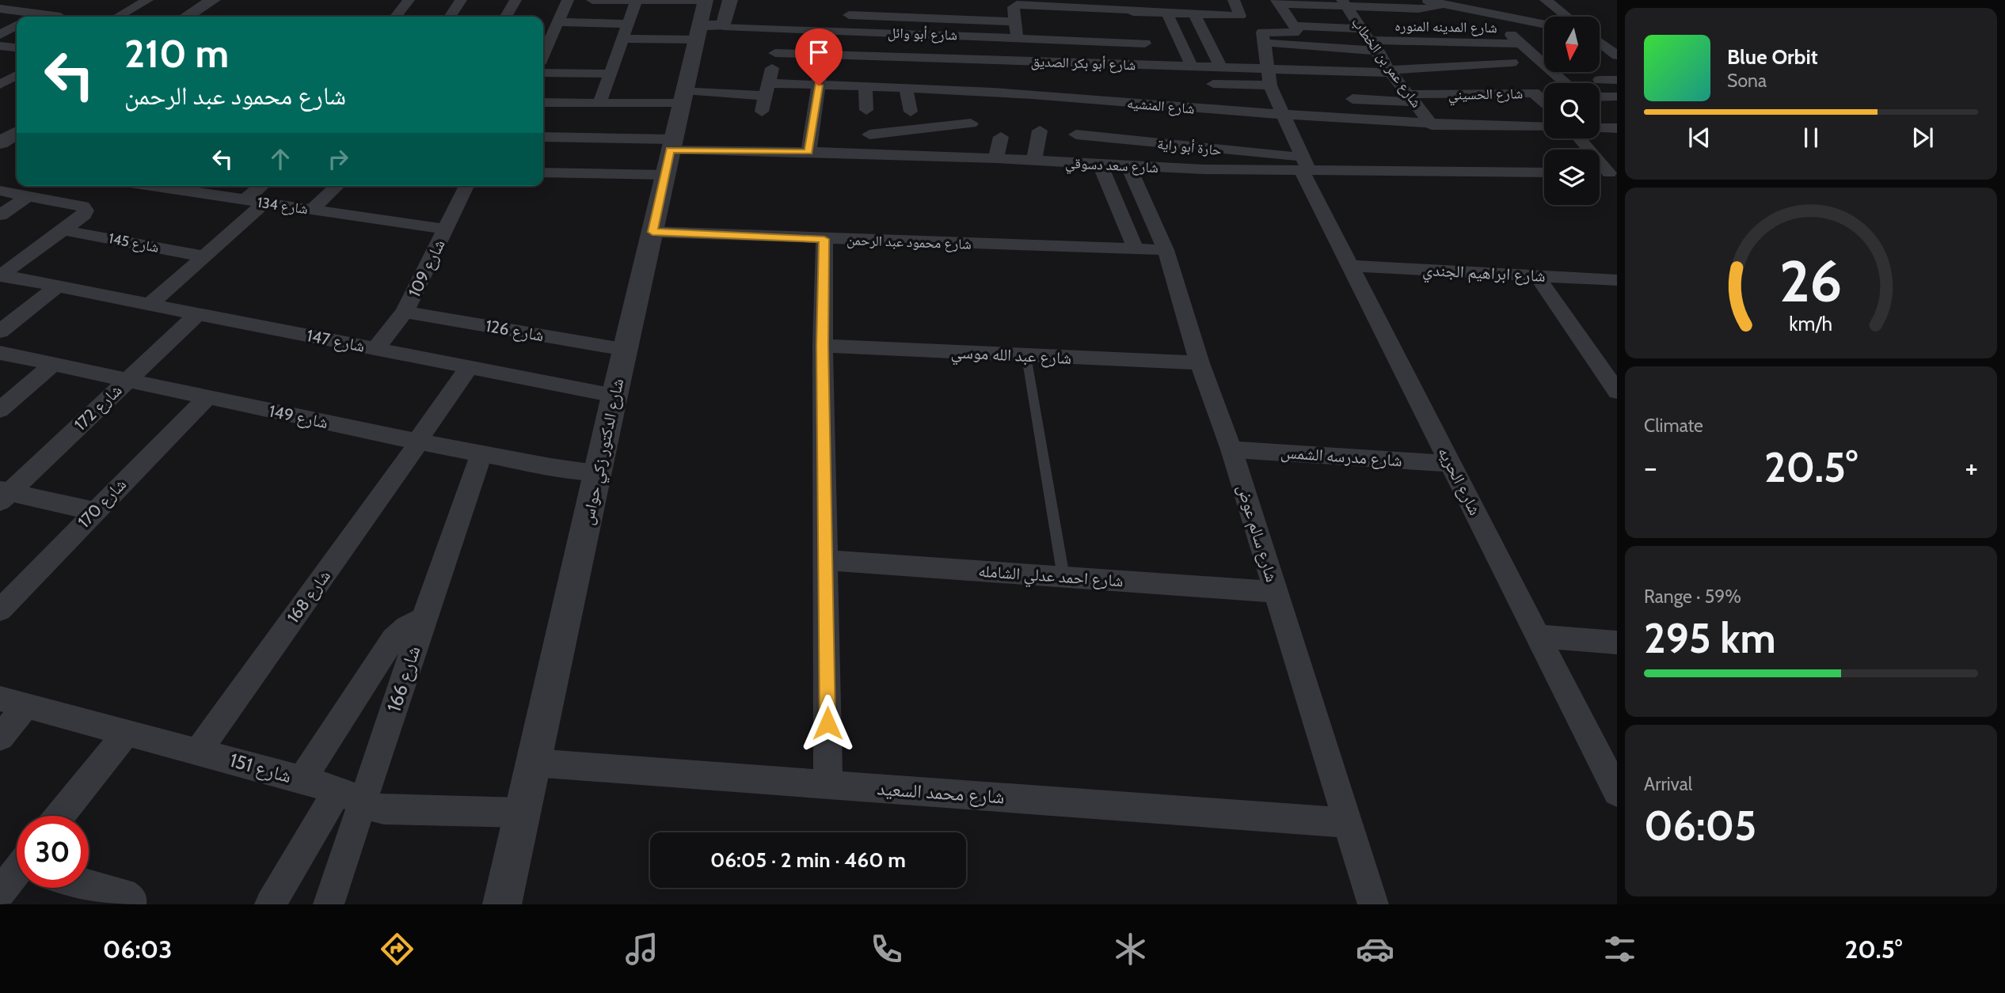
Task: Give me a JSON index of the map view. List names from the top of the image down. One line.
{"streets":{"street":["شارع المدينه المنوره","شارع أبو وائل","شارع عمر بن الخطاب","شارع أبو بكر الصديق","شارع الحسيني","شارع المنشيه","حارة أبو راية","شارع سعد دسوقي","شارع 134","شارع محمود عبد الرحمن","شارع 145","شارع 109","شارع ابراهيم الجندي","شارع 126","شارع 147","شارع عبد الله موسي","شارع 172","شارع 149","شارع الدكتور زكي حواس","شارع مدرسه الشمس","شارع الحريه","شارع 170","شارع سالم عوض","شارع احمد عدلي الشامله","شارع 168","شارع 166","شارع 151","شارع محمد السعيد"]},"crossings":[["شارع المدينه المنوره","شارع عمر بن الخطاب"],["شارع المدينه المنوره","شارع الحريه"],["شارع أبو وائل","شارع الدكتور زكي حواس"],["شارع عمر بن الخطاب","شارع أبو بكر الصديق"],["شارع عمر بن الخطاب","شارع الحسيني"],["شارع عمر بن الخطاب","شارع المنشيه"],["شارع أبو بكر الصديق","شارع الحريه"],["شارع المنشيه","شارع الدكتور زكي حواس"],["شارع المنشيه","شارع الحريه"],["حارة أبو راية","شارع سعد دسوقي"],["حارة أبو راية","شارع الحريه"],["شارع سعد دسوقي","شارع الدكتور زكي حواس"],["شارع سعد دسوقي","شارع الحريه"],["شارع سعد دسوقي","شارع سالم عوض"],["شارع 134","شارع 109"],["شارع محمود عبد الرحمن","شارع الدكتور زكي حواس"],["شارع محمود عبد الرحمن","شارع سالم عوض"],["شارع 109","شارع 126"],["شارع 109","شارع 147"],["شارع ابراهيم الجندي","شارع الحريه"],["شارع 126","شارع الدكتور زكي حواس"],["شارع 147","شارع 172"],["شارع 147","شارع الدكتور زكي حواس"],["شارع 147","شارع 168"],["شارع عبد الله موسي","شارع سالم عوض"],["شارع 172","شارع 149"],["شارع 149","شارع الدكتور زكي حواس"],["شارع 149","شارع 170"],["شارع 149","شارع 168"],["شارع 149","شارع 166"],["شارع الدكتور زكي حواس","شارع 151"],["شارع الدكتور زكي حواس","شارع محمد السعيد"],["شارع مدرسه الشمس","شارع الحريه"],["شارع مدرسه الشمس","شارع سالم عوض"],["شارع سالم عوض","شارع احمد عدلي الشامله"],["شارع سالم عوض","شارع محمد السعيد"],["شارع 168","شارع 151"],["شارع 166","شارع 151"]],"north":"bottom","page":{"turn":["210 m","شارع محمود عبد الرحمن"],"song":["Blue Orbit","Sona"],"tile":["Climate",["Range · 59%","295 km"],["Arrival","06:05"]],"heat":["−","20.5°","+"],"limit":"30","trip":"06:05 · 2 min · 460 m","tabs":["06:03","20.5°"],"gauge":["26","km/h"]}}
